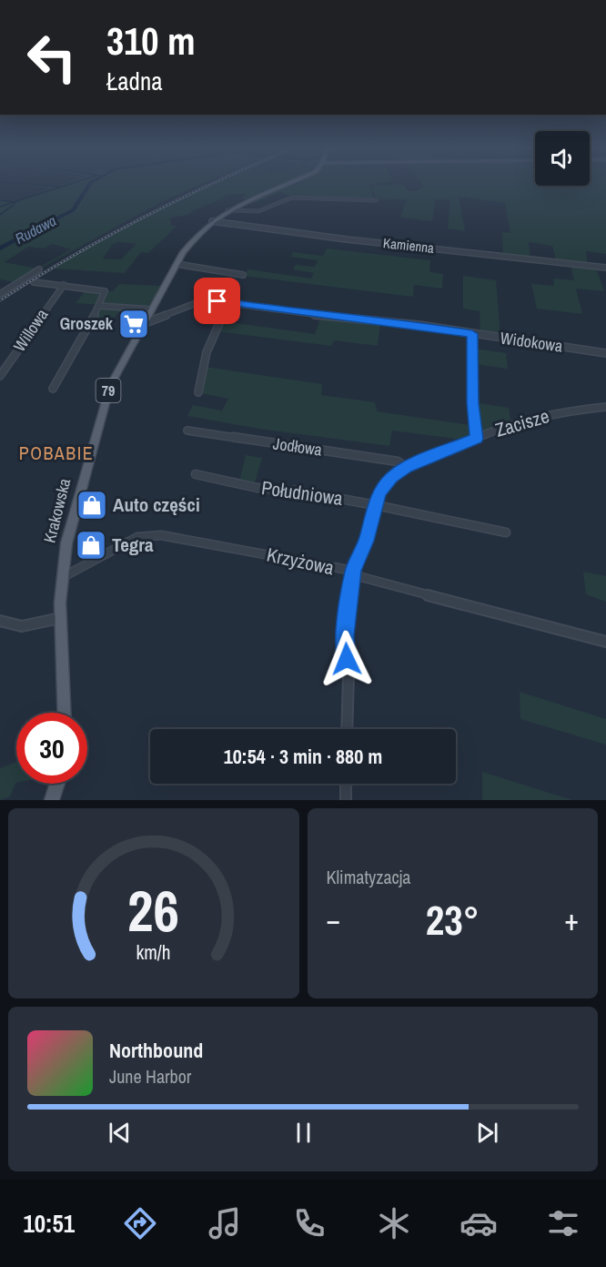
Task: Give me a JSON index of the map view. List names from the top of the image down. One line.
{"streets":{"main road":["79","Krakowska"],"street":["Kamienna","Willowa","Widokowa","Zacisze","Jodłowa","Południowa","Krzyżowa"]},"crossings":[["Kamienna","Krakowska"],["Widokowa","Krakowska"],["Zacisze","Jodłowa"],["Zacisze","Południowa"],["Zacisze","Krzyżowa"],["Krakowska","Krzyżowa"]],"districts":["POBABIE"],"water":["Rudawa"],"places":{"supermarket":["Groszek"],"shop":["Auto części","Tegra"]},"page":{"turn":["310 m","Ładna"],"limit":"30","trip":"10:54 · 3 min · 880 m","tile":"Klimatyzacja","heat":["−","23°","+"],"song":["Northbound","June Harbor"],"tabs":"10:51","gauge":["26","km/h"]}}
